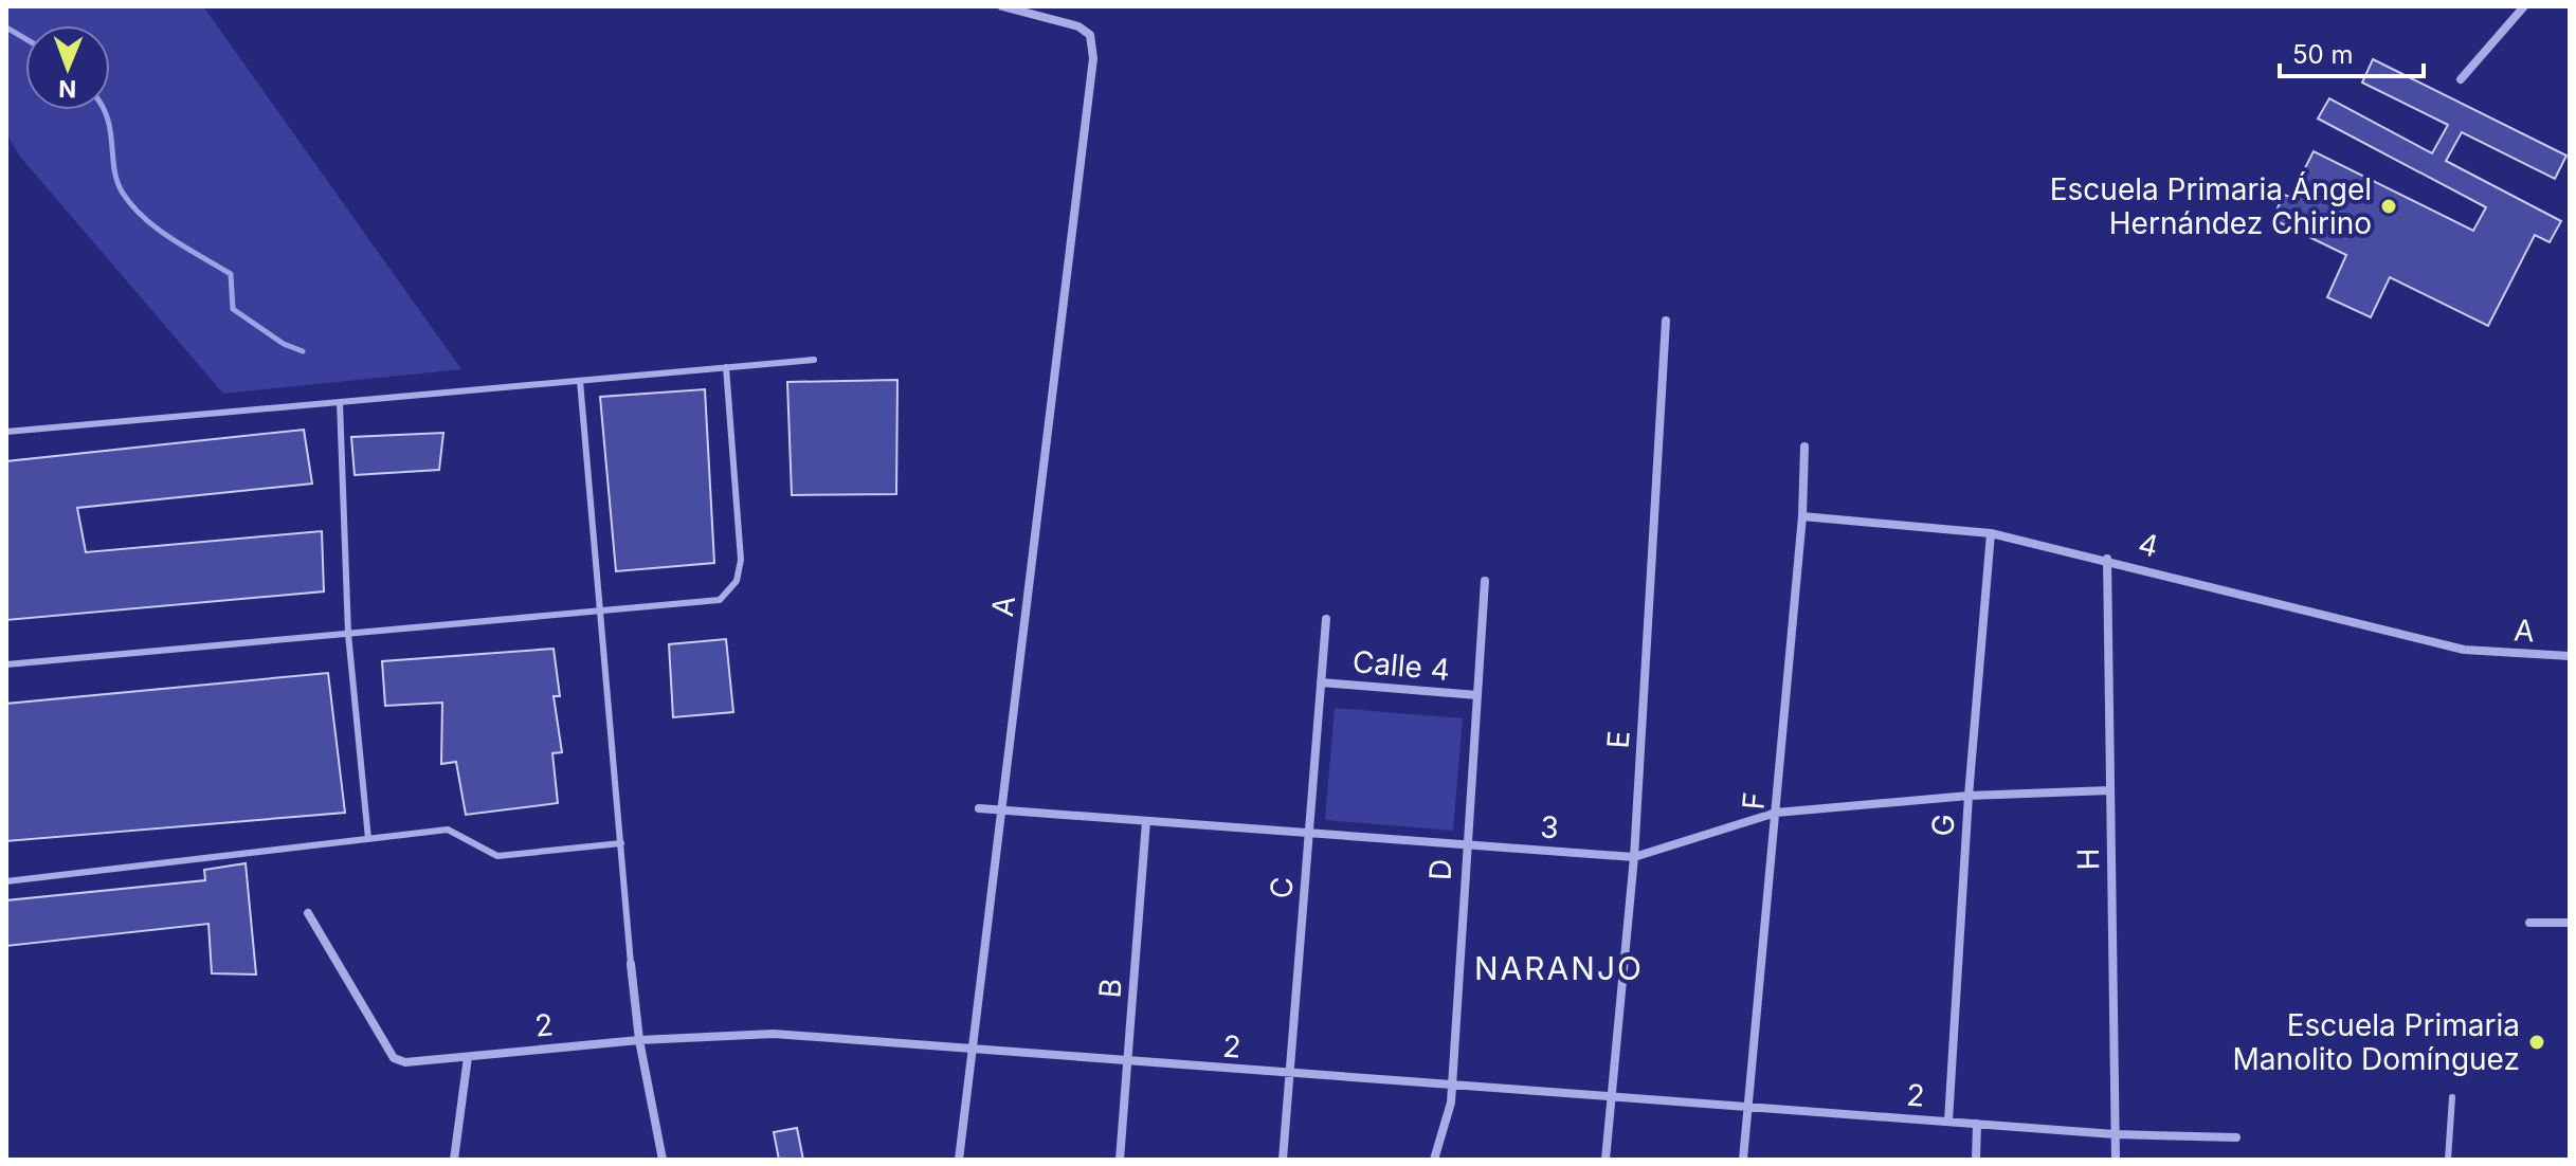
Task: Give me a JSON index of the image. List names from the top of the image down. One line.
{"streets":{"street":["4","A","Calle 4","E","F","G","3","H","D","C","B","2"]},"crossings":[["4","A"],["4","F"],["4","G"],["4","H"],["A","3"],["A","2"],["Calle 4","D"],["Calle 4","C"],["E","3"],["E","2"],["F","3"],["F","2"],["G","3"],["G","2"],["3","H"],["3","D"],["3","C"],["3","B"],["H","2"],["D","2"],["C","2"],["B","2"]],"districts":["NARANJO"],"places":["Escuela Primaria Ángel Hernández Chirino","Escuela Primaria Manolito Domínguez"],"scale_bar":"50 m","north":"bottom"}
